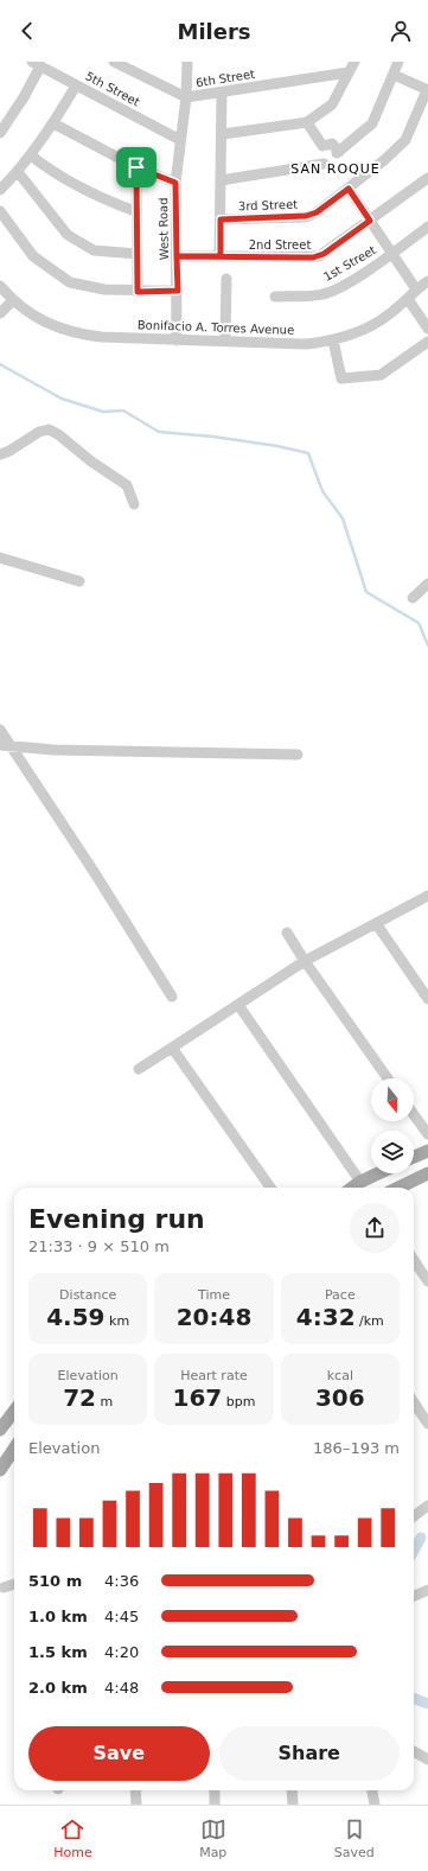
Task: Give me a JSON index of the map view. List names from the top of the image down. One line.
{"streets":{"street":["6th Street","5th Street","3rd Street","West Road","2nd Street","1st Street","Bonifacio A. Torres Avenue"]},"crossings":[["6th Street","West Road"],["5th Street","West Road"],["West Road","2nd Street"],["West Road","Bonifacio A. Torres Avenue"]],"districts":["SAN ROQUE"],"north":"bottom","page":{"header":"Milers","heading":["Evening run","21:33 · 9 × 510 m"],"stats":[["Distance","4.59 km"],["Time","20:48"],["Pace","4:32 /km"],["Elevation","72 m"],["Heart rate","167 bpm"],["kcal","306"]],"chart":["Elevation","186–193 m"],"list":[{"name":"510 m","note":"4:36"},{"name":"1.0 km","note":"4:45"},{"name":"1.5 km","note":"4:20"},{"name":"2.0 km","note":"4:48"}],"buttons":["Save","Share"],"tabs":["Home","Map","Saved"]}}
